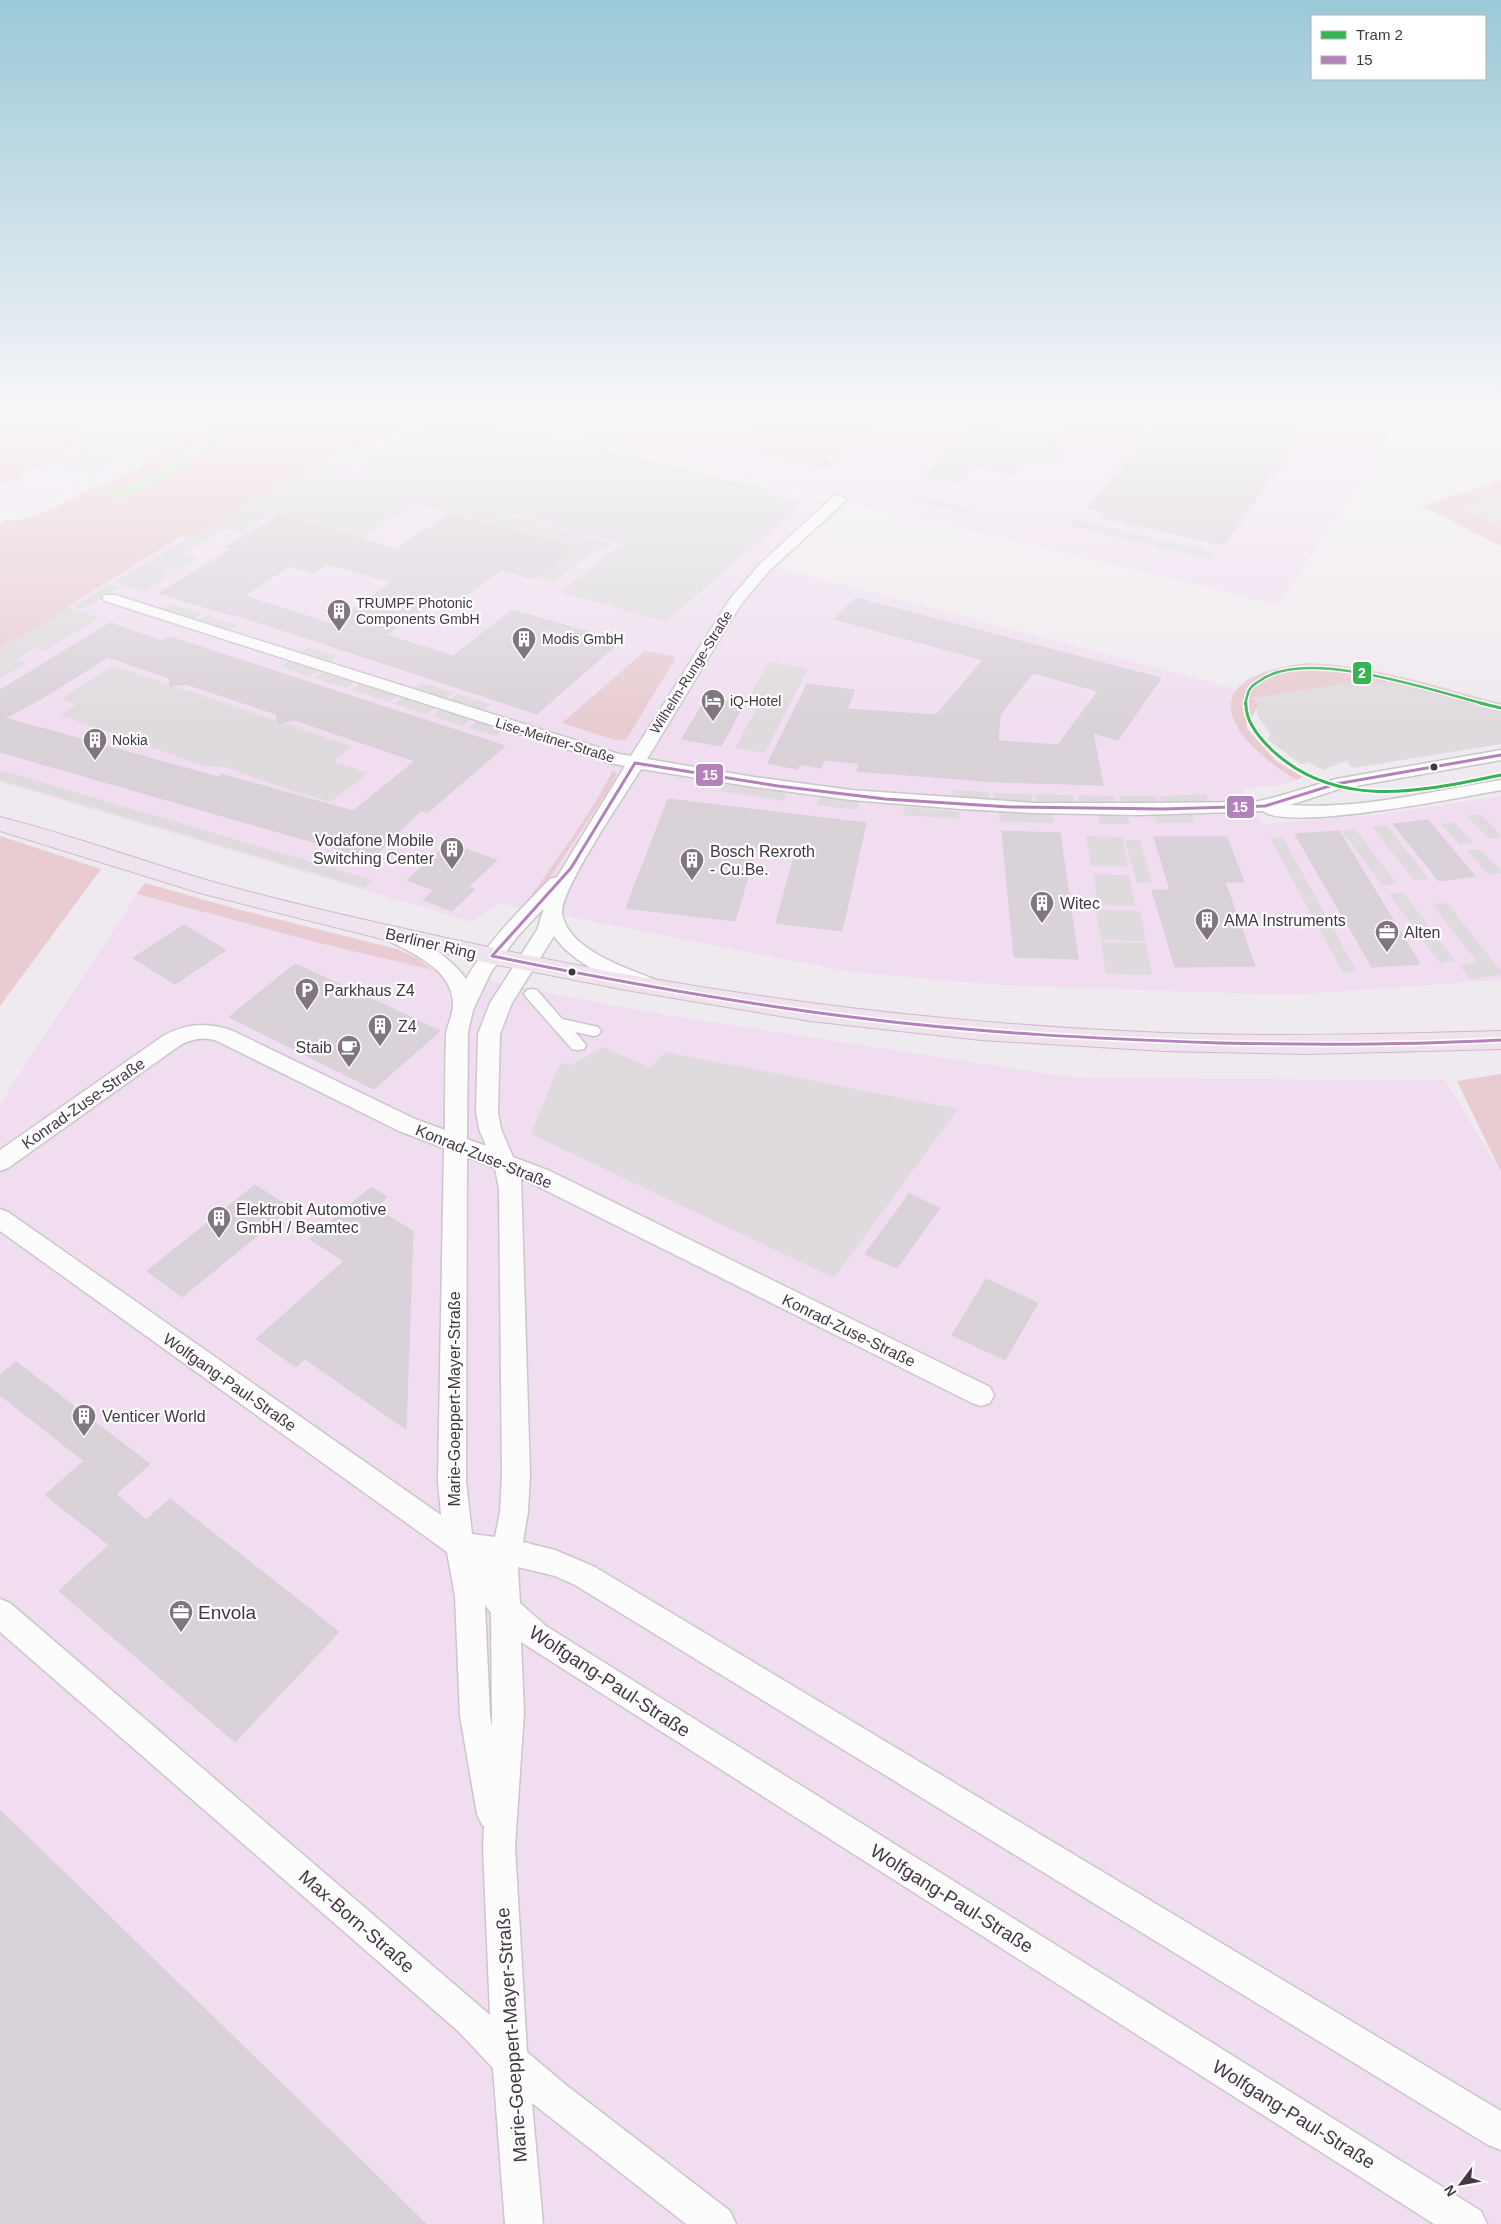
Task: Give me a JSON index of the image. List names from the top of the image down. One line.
{"streets":{"main road":["Berliner Ring"],"street":["Wilhelm-Runge-Straße","Lise-Meitner-Straße","Konrad-Zuse-Straße","Wolfgang-Paul-Straße","Marie-Goeppert-Mayer-Straße","Max-Born-Straße"]},"crossings":[["Wilhelm-Runge-Straße","Lise-Meitner-Straße"],["Wilhelm-Runge-Straße","Berliner Ring"],["Wilhelm-Runge-Straße","Marie-Goeppert-Mayer-Straße"],["Berliner Ring","Marie-Goeppert-Mayer-Straße"],["Konrad-Zuse-Straße","Marie-Goeppert-Mayer-Straße"],["Wolfgang-Paul-Straße","Marie-Goeppert-Mayer-Straße"],["Marie-Goeppert-Mayer-Straße","Max-Born-Straße"]],"places":{"building":["TRUMPF Photonic Components GmbH","Modis GmbH","Nokia","Vodafone Mobile Switching Center","Bosch Rexroth - Cu.Be.","Witec","AMA Instruments","Z4","Elektrobit Automotive GmbH / Beamtec","Venticer World"],"hotel":["iQ-Hotel"],"office":["Alten","Envola"],"parking":["Parkhaus Z4"],"cafe":["Staib"]},"lines":["tram line 2","transit line 15"],"legend":["Tram 2","15"],"north":"bottom left"}
